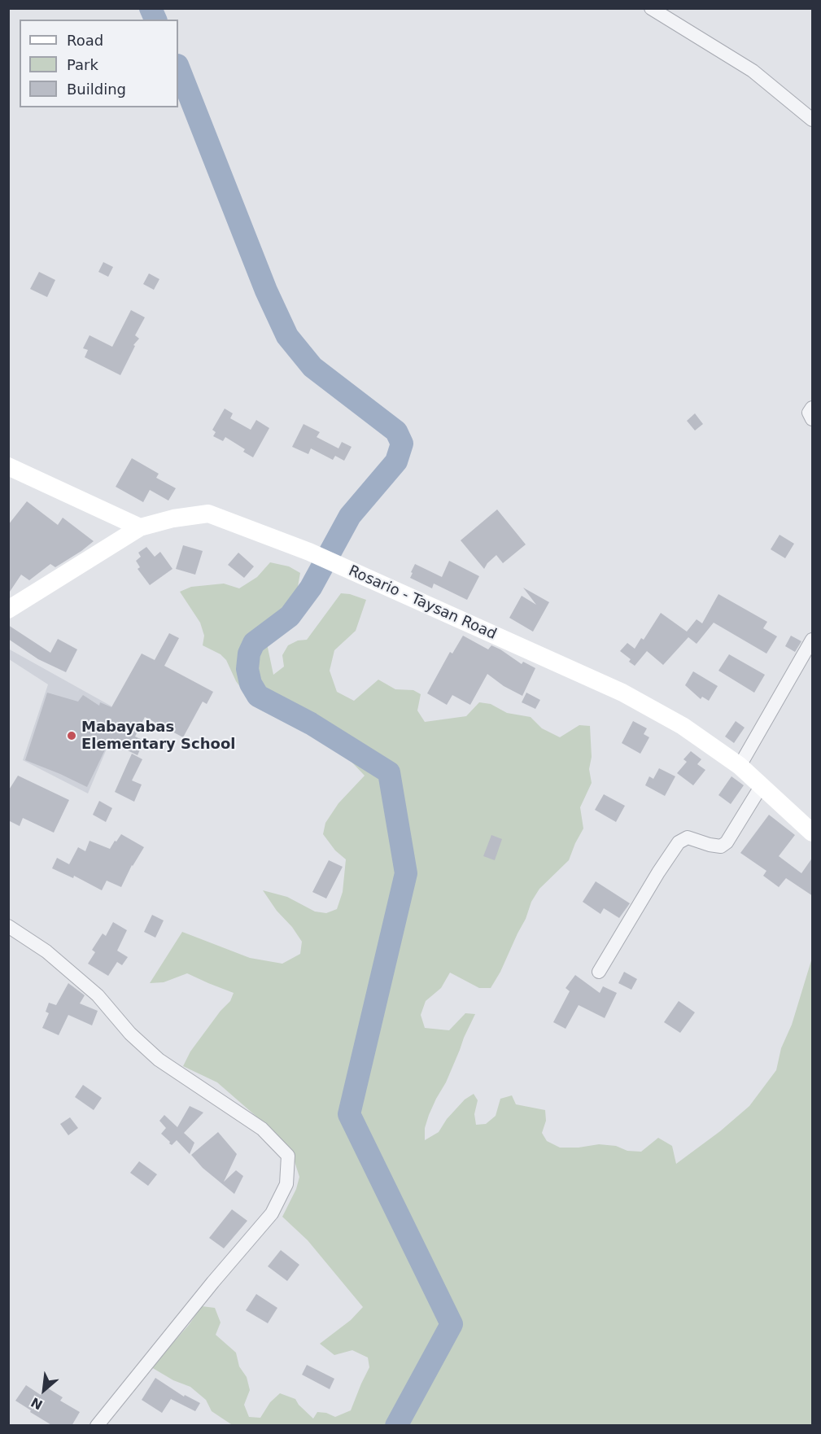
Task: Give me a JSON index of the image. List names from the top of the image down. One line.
{"streets":{"main road":["Rosario - Taysan Road"]},"places":["Mabayabas Elementary School"],"legend":["Road","Park","Building"],"north":"bottom left"}
